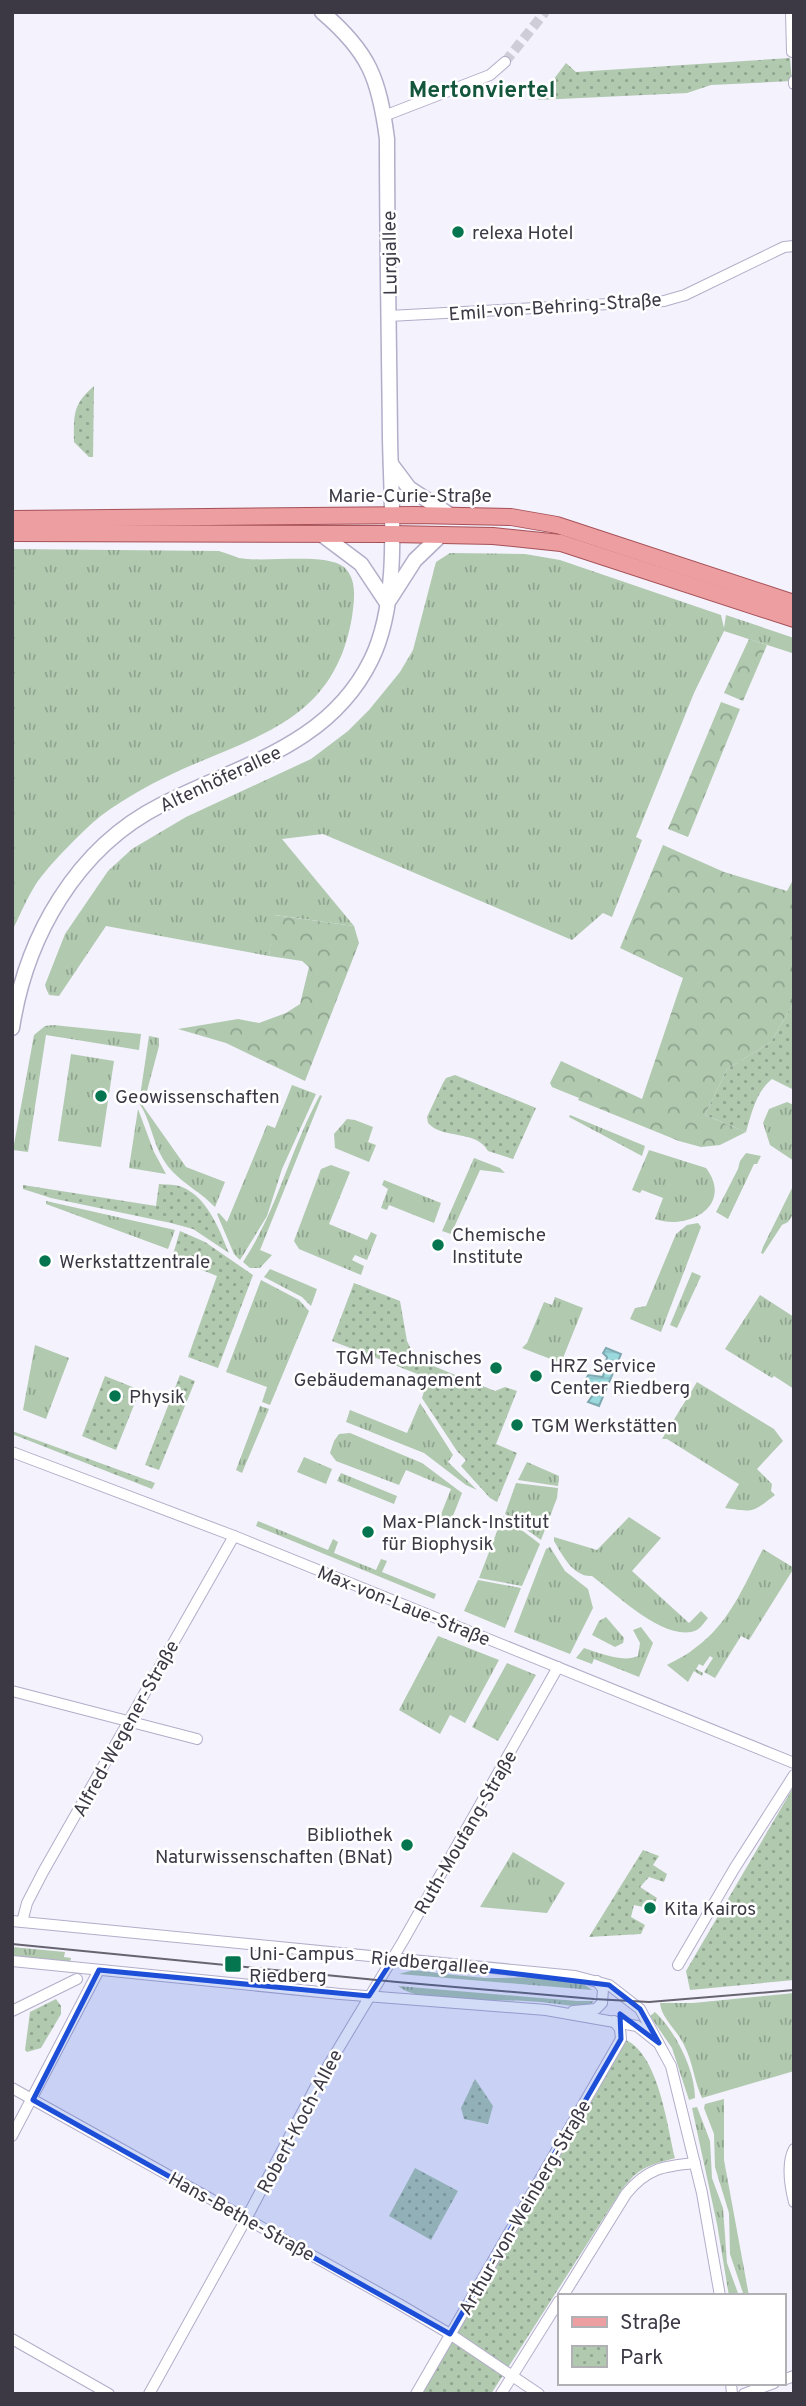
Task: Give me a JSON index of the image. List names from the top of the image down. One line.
{"streets":{"main road":["Marie-Curie-Straße"],"street":["Lurgiallee","Emil-von-Behring-Straße","Altenhöferallee","Max-von-Laue-Straße","Alfred-Wegener-Straße","Ruth-Moufang-Straße","Riedbergallee","Robert-Koch-Allee","Arthur-von-Weinberg-Straße","Hans-Bethe-Straße"]},"crossings":[["Lurgiallee","Emil-von-Behring-Straße"],["Lurgiallee","Marie-Curie-Straße"],["Lurgiallee","Altenhöferallee"],["Marie-Curie-Straße","Altenhöferallee"],["Max-von-Laue-Straße","Alfred-Wegener-Straße"],["Max-von-Laue-Straße","Ruth-Moufang-Straße"],["Alfred-Wegener-Straße","Riedbergallee"],["Ruth-Moufang-Straße","Riedbergallee"],["Ruth-Moufang-Straße","Robert-Koch-Allee"],["Riedbergallee","Robert-Koch-Allee"],["Riedbergallee","Arthur-von-Weinberg-Straße"],["Robert-Koch-Allee","Hans-Bethe-Straße"],["Arthur-von-Weinberg-Straße","Hans-Bethe-Straße"]],"districts":["Mertonviertel"],"places":{"other":["relexa Hotel","Geowissenschaften","Chemische Institute","Werkstattzentrale","TGM Technisches Gebäudemanagement","HRZ Service Center Riedberg","Physik","TGM Werkstätten","Max-Planck-Institut für Biophysik","Bibliothek Naturwissenschaften (BNat)","Kita Kairos"],"transit":["Uni-Campus Riedberg"]},"legend":["Straße","Park"]}
